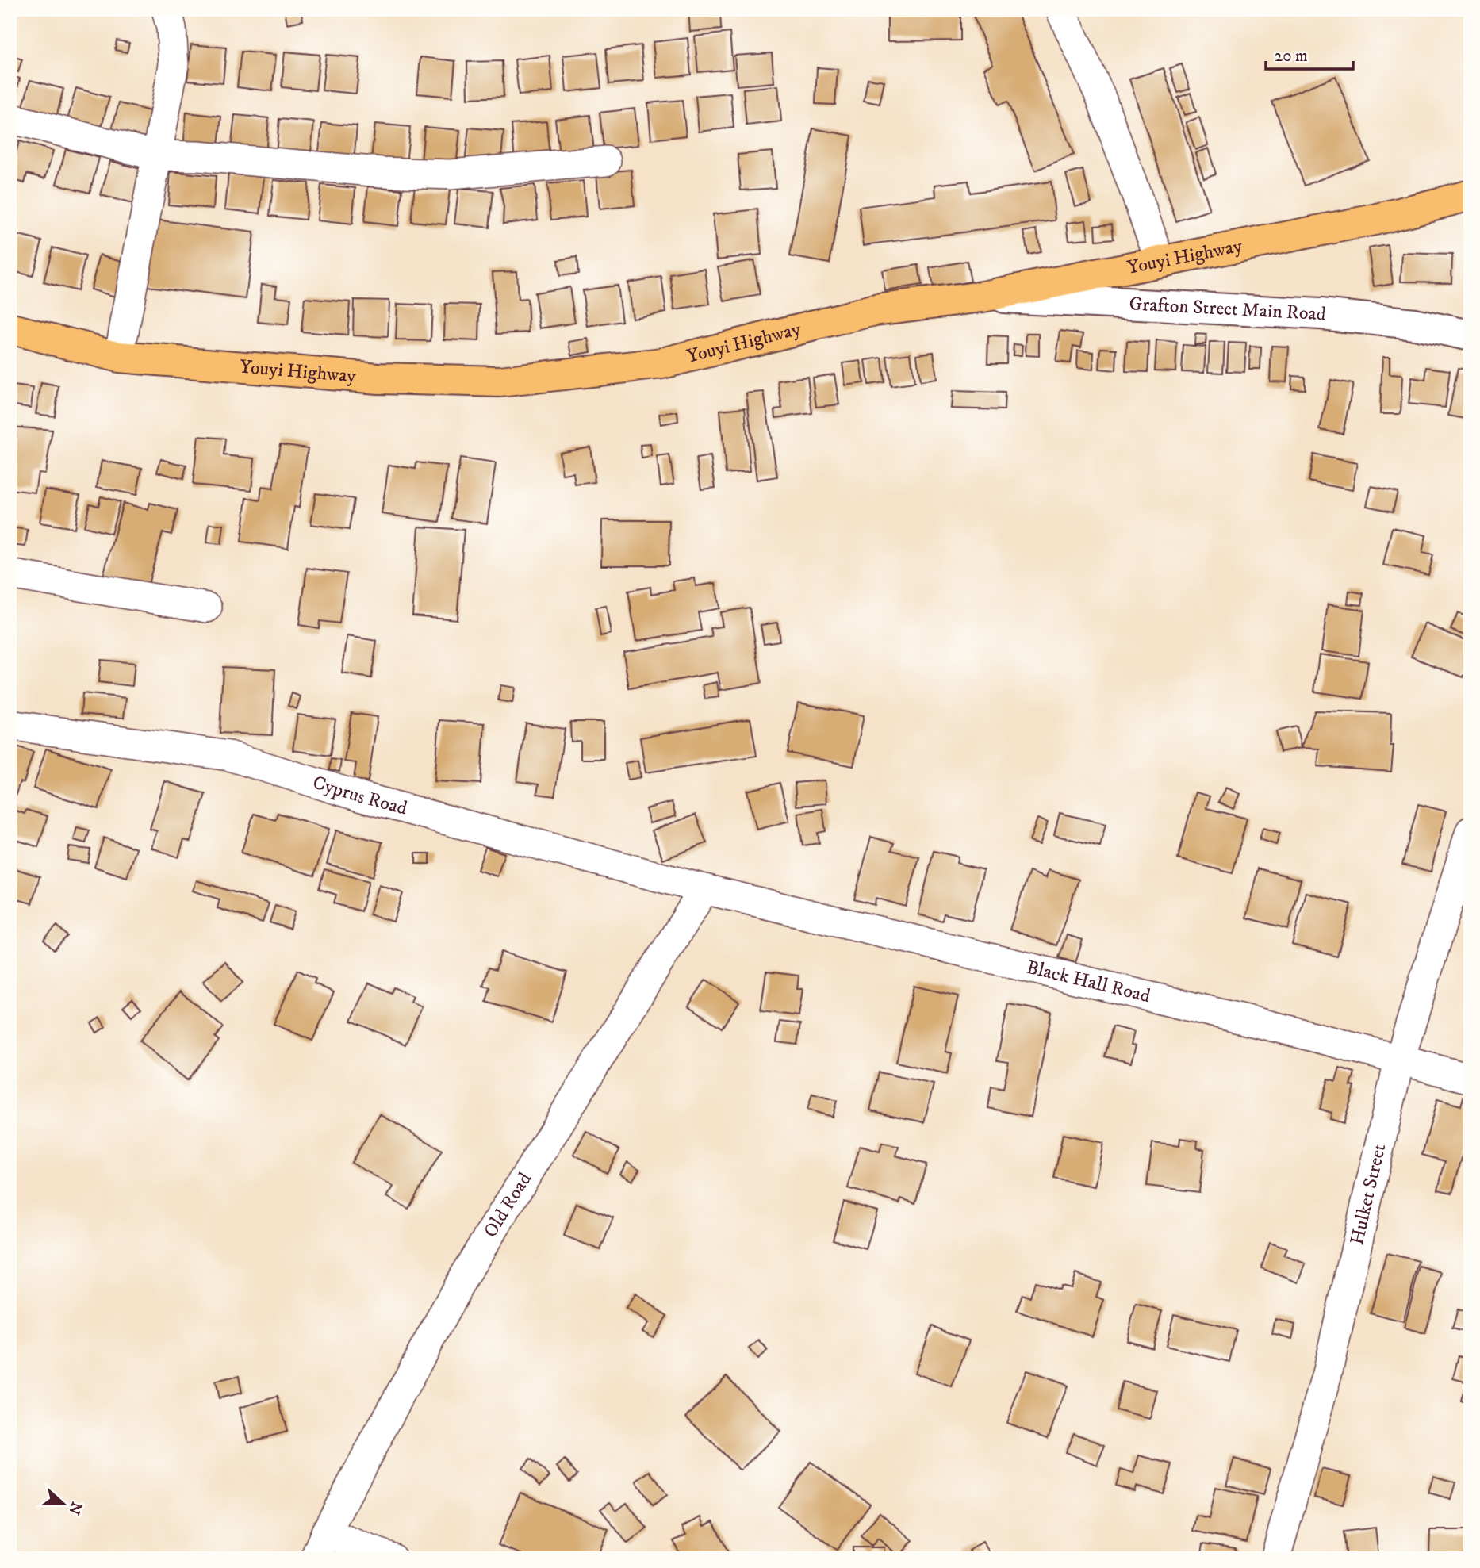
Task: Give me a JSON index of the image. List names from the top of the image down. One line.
{"streets":{"main road":["Youyi Highway"],"street":["Grafton Street Main Road","Cyprus Road","Black Hall Road","Hulket Street","Old Road"]},"crossings":[["Youyi Highway","Grafton Street Main Road"],["Cyprus Road","Black Hall Road"],["Cyprus Road","Old Road"],["Black Hall Road","Hulket Street"],["Black Hall Road","Old Road"]],"scale_bar":"20 m","north":"right"}
